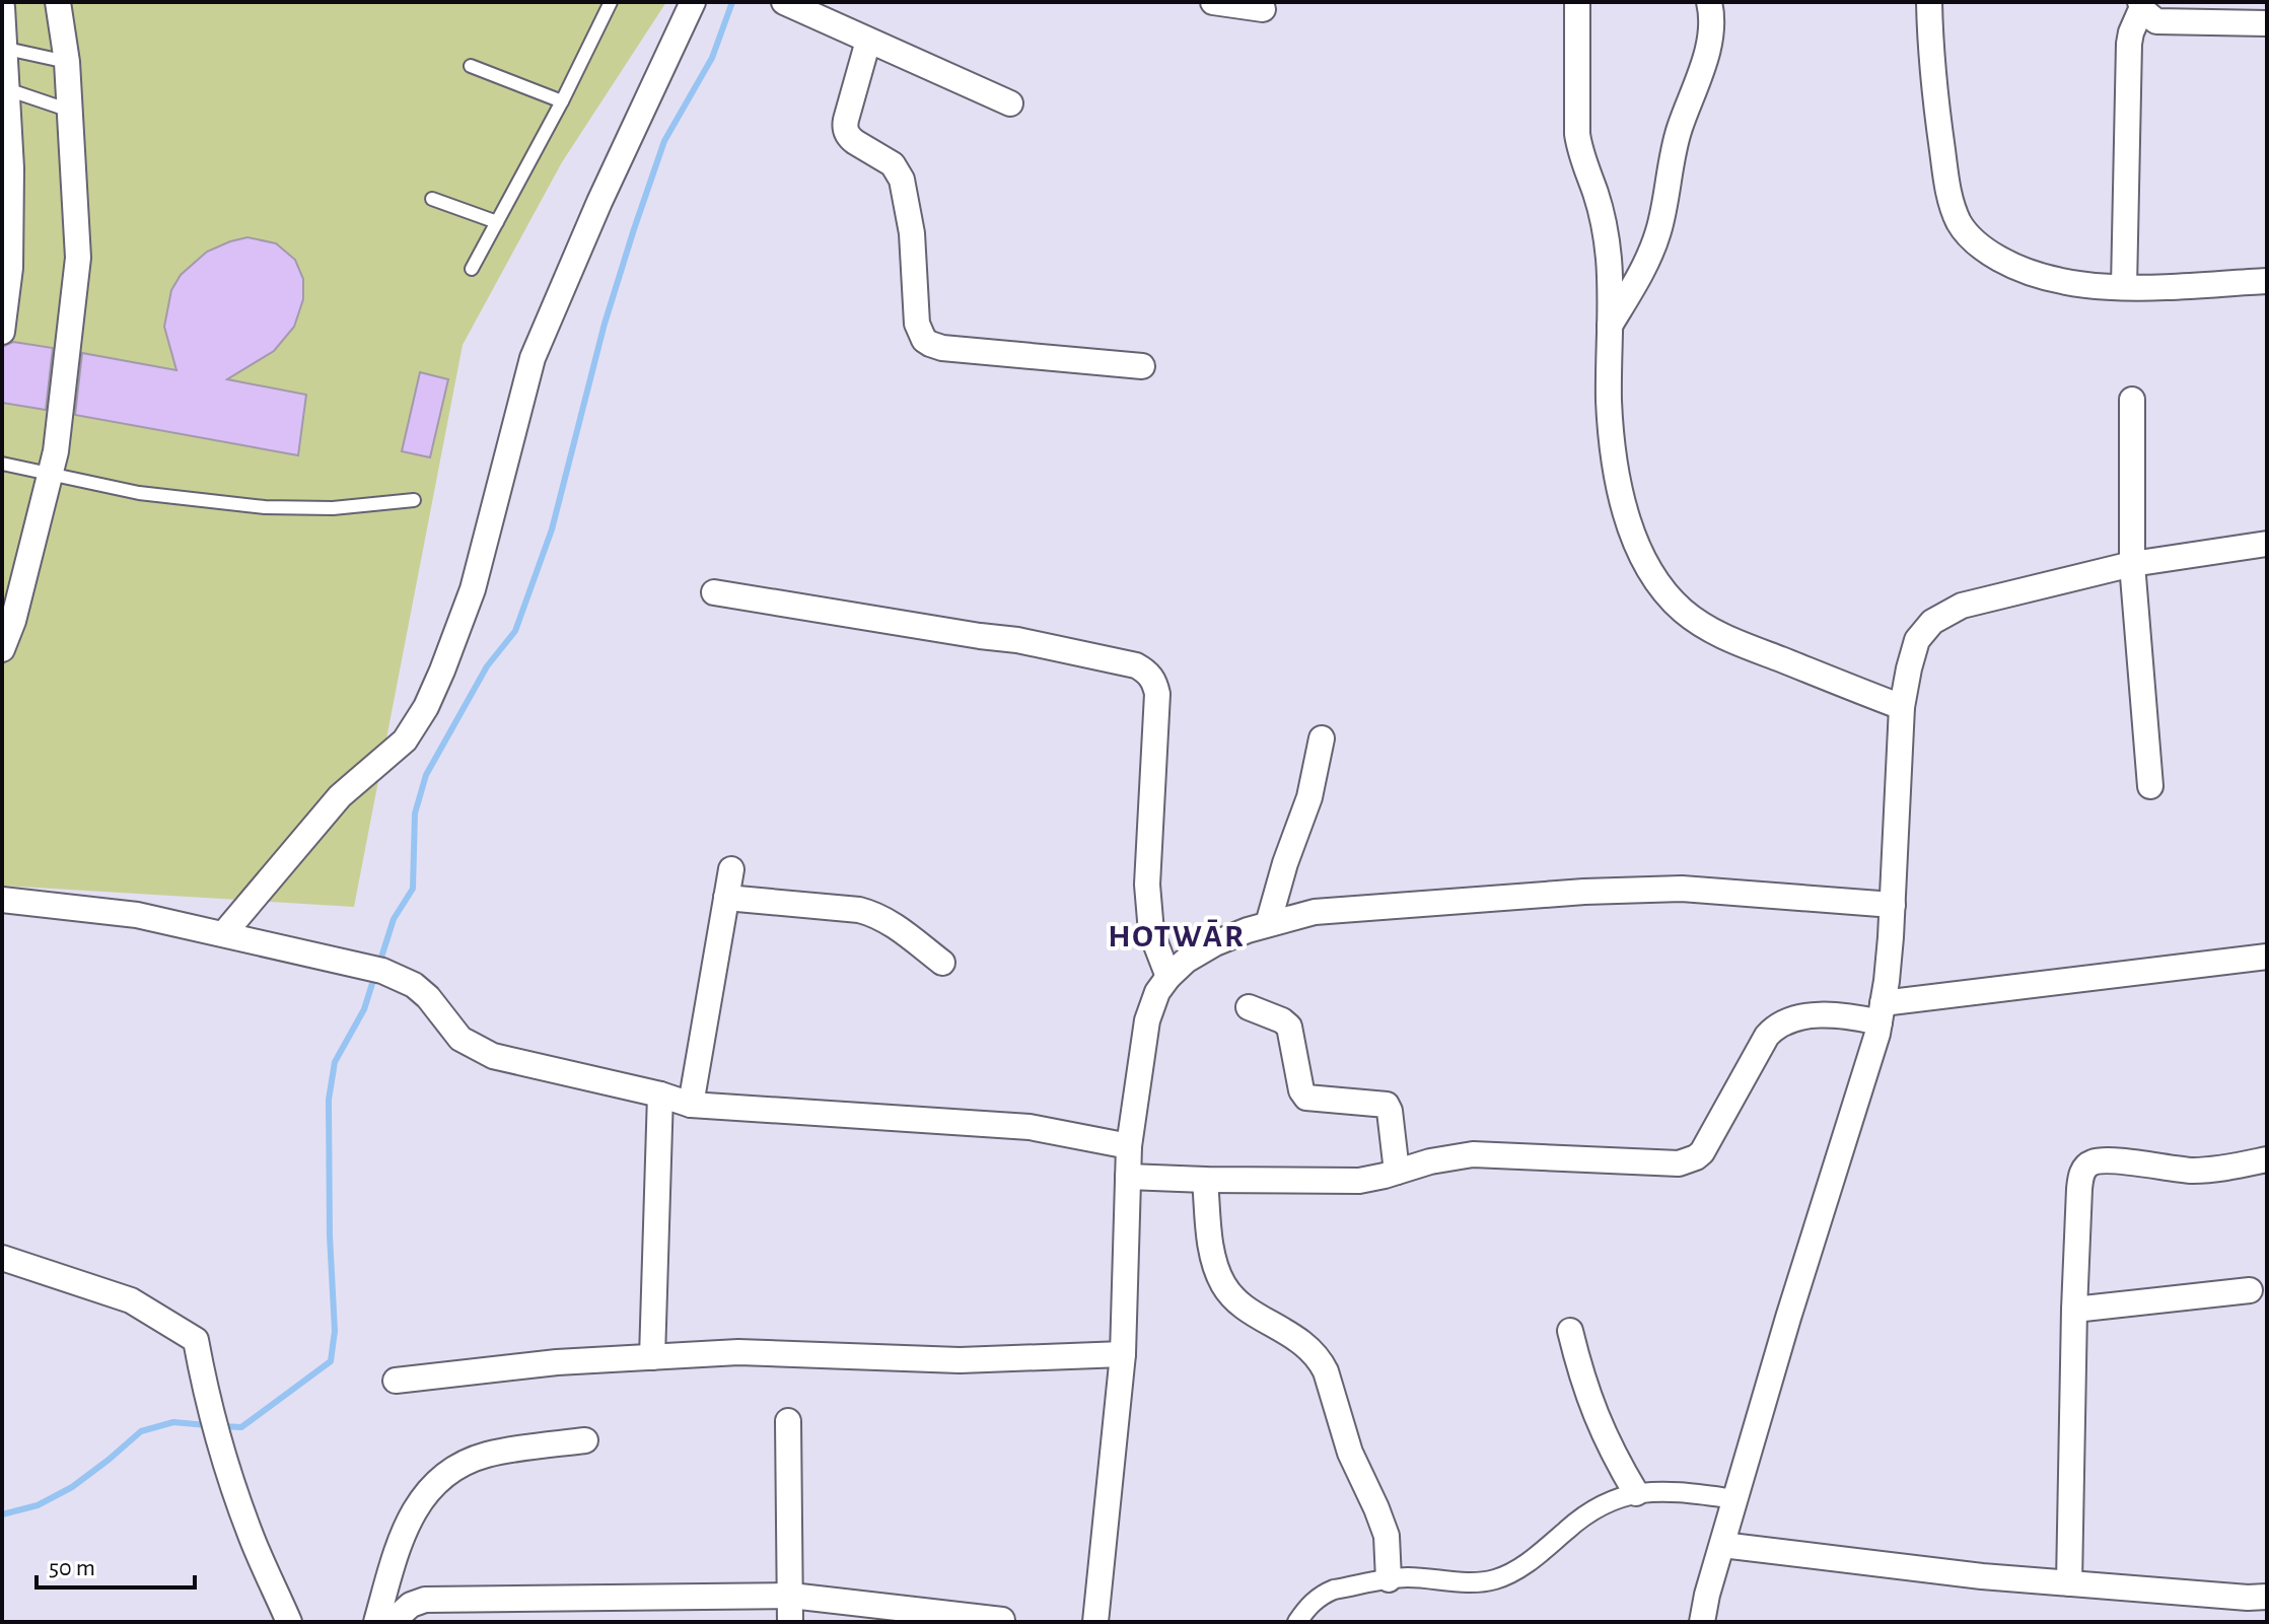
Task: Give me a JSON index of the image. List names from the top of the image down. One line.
{"districts":["HOTWĀR"],"scale_bar":"50 m"}
